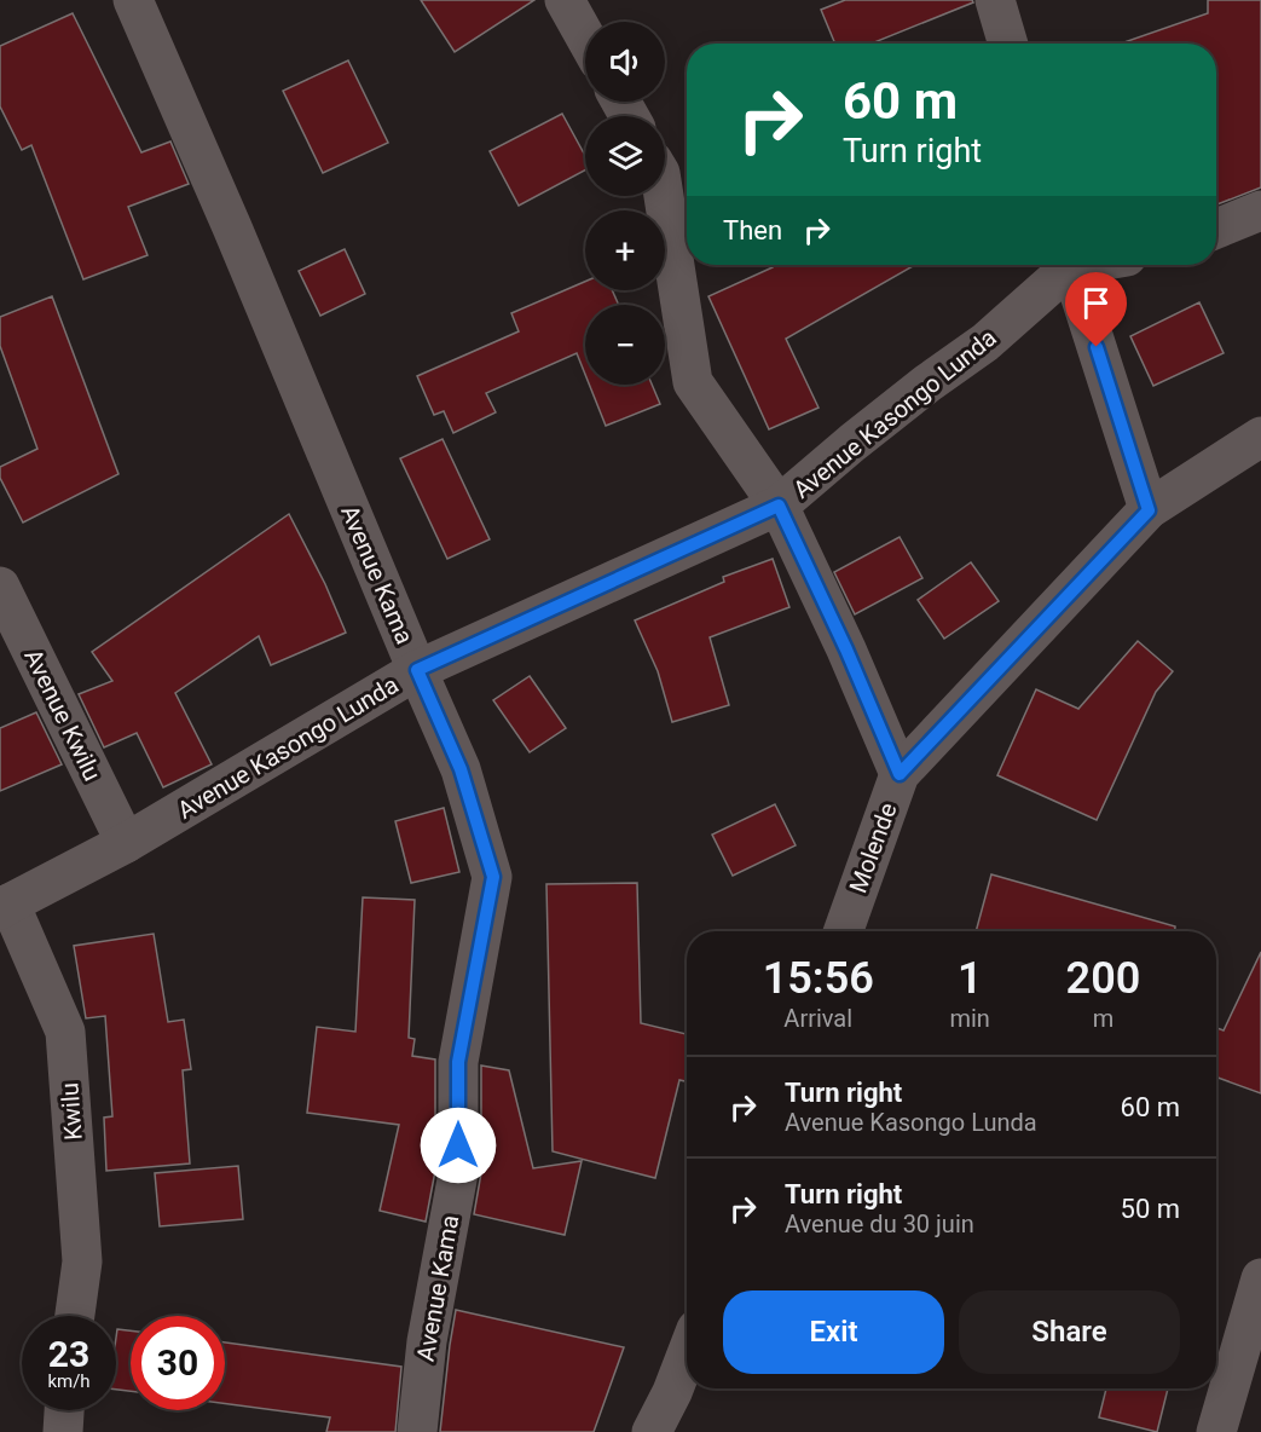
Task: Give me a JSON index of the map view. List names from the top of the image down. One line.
{"streets":{"street":["Avenue Kasongo Lunda","Avenue Kama","Avenue Kwilu","Molende","Kwilu"]},"crossings":[["Avenue Kasongo Lunda","Avenue Kama"],["Avenue Kasongo Lunda","Avenue Kwilu"],["Avenue Kasongo Lunda","Kwilu"]],"page":{"map_buttons":["+","−"],"turn":["60 m","Turn right"],"then":"Then","eta":["15:56","Arrival","1","min","200","m"],"list":[{"name":"Turn right","note":"Avenue Kasongo Lunda","value":"60 m"},{"name":"Turn right","note":"Avenue du 30 juin","value":"50 m"}],"buttons":["Exit","Share"],"speed":"23 km/h","limit":"30"}}
